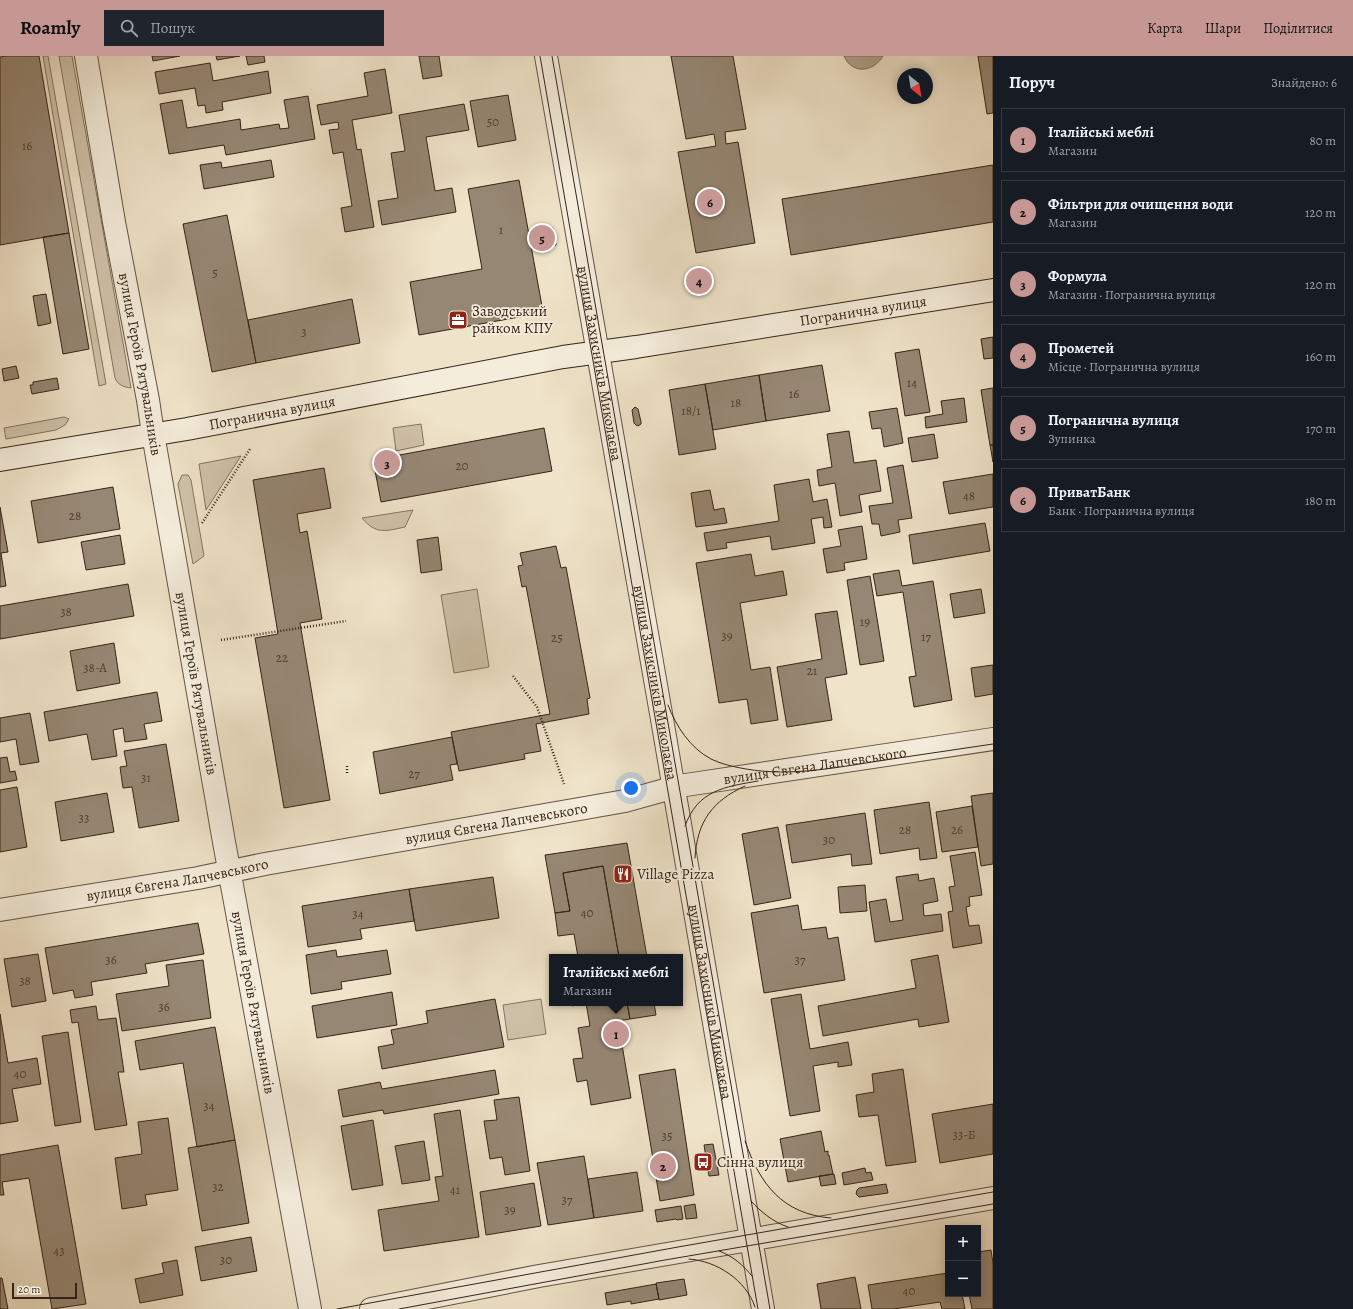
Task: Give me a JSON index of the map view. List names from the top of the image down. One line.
{"streets":{"street":["Погранична вулиця","вулиця Захисників Миколаєва","вулиця Героїв Рятувальників","вулиця Євгена Лапчевського"]},"crossings":[["Погранична вулиця","вулиця Захисників Миколаєва"],["Погранична вулиця","вулиця Героїв Рятувальників"],["вулиця Захисників Миколаєва","вулиця Євгена Лапчевського"],["вулиця Героїв Рятувальників","вулиця Євгена Лапчевського"]],"places":{"office":["Заводський райком КПУ"],"restaurant":["Village Pizza"],"bus stop":["Сінна вулиця"]},"house_numbers":["50","16","1","5","3","14","16","18","18/1","20","48","28","38","19","39","17","25","22","38-А","21","27","31","33","28","26","30","40","34","36","37","38","36","40","34","33-Б","35","32","41","37","39","43","30","40"],"scale_bar":"20 m","north":"bottom right","page":{"header":"Roamly","search":"Пошук","nav":["Карта","Шари","Поділитися"],"heading":["Поруч","Знайдено: 6"],"list":[{"mark":"1","name":"Італійські меблі","note":"Магазин","value":"80 m"},{"mark":"2","name":"Фільтри для очищення води","note":"Магазин","value":"120 m"},{"mark":"3","name":"Формула","note":"Магазин · Погранична вулиця","value":"120 m"},{"mark":"4","name":"Прометей","note":"Місце · Погранична вулиця","value":"160 m"},{"mark":"5","name":"Погранична вулиця","note":"Зупинка","value":"170 m"},{"mark":"6","name":"ПриватБанк","note":"Банк · Погранична вулиця","value":"180 m"}],"pins":["6","5","4","3","1","2"],"popup":["Італійські меблі","Магазин"],"map_buttons":["+","−"],"scale":"20 m"}}
